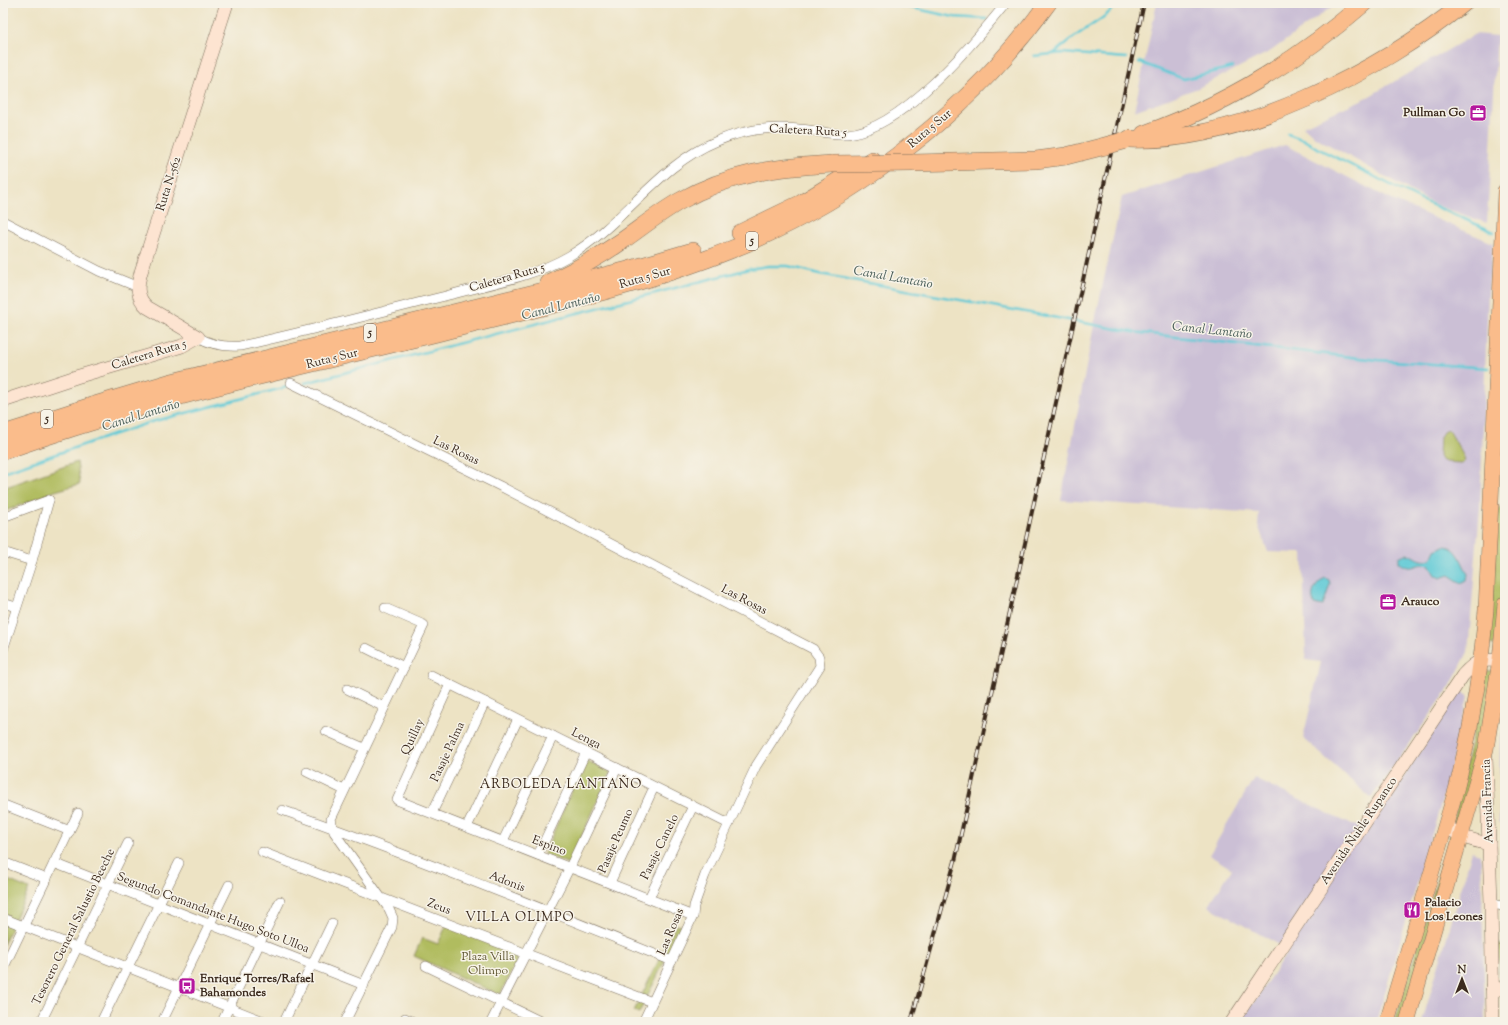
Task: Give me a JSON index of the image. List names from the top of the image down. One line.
{"streets":{"highway":["Ruta 5 Sur","5"],"street":["Caletera Ruta 5","Ruta N-562","Las Rosas","Quillay","Lenga","Pasaje Palma","Avenida Francia","Avenida Ñuble Rupanco","Pasaje Peumo","Espino","Pasaje Canelo","Adonis","Zeus","Segundo Comandante Hugo Soto Ulloa","Tesorero General Salustio Beeche"]},"crossings":[["Las Rosas","Lenga"],["Las Rosas","Espino"],["Las Rosas","Adonis"],["Las Rosas","Zeus"],["Quillay","Lenga"],["Quillay","Espino"],["Lenga","Pasaje Palma"],["Lenga","Pasaje Peumo"],["Lenga","Pasaje Canelo"],["Pasaje Palma","Espino"],["Pasaje Peumo","Espino"],["Espino","Pasaje Canelo"],["Segundo Comandante Hugo Soto Ulloa","Tesorero General Salustio Beeche"]],"districts":["ARBOLEDA LANTAÑO","VILLA OLIMPO"],"water":["Canal Lantaño"],"parks":["Plaza Villa Olimpo"],"places":{"office":["Pullman Go","Arauco"],"restaurant":["Palacio Los Leones"],"bus stop":["Enrique Torres/Rafael Bahamondes"]},"north":"top"}
